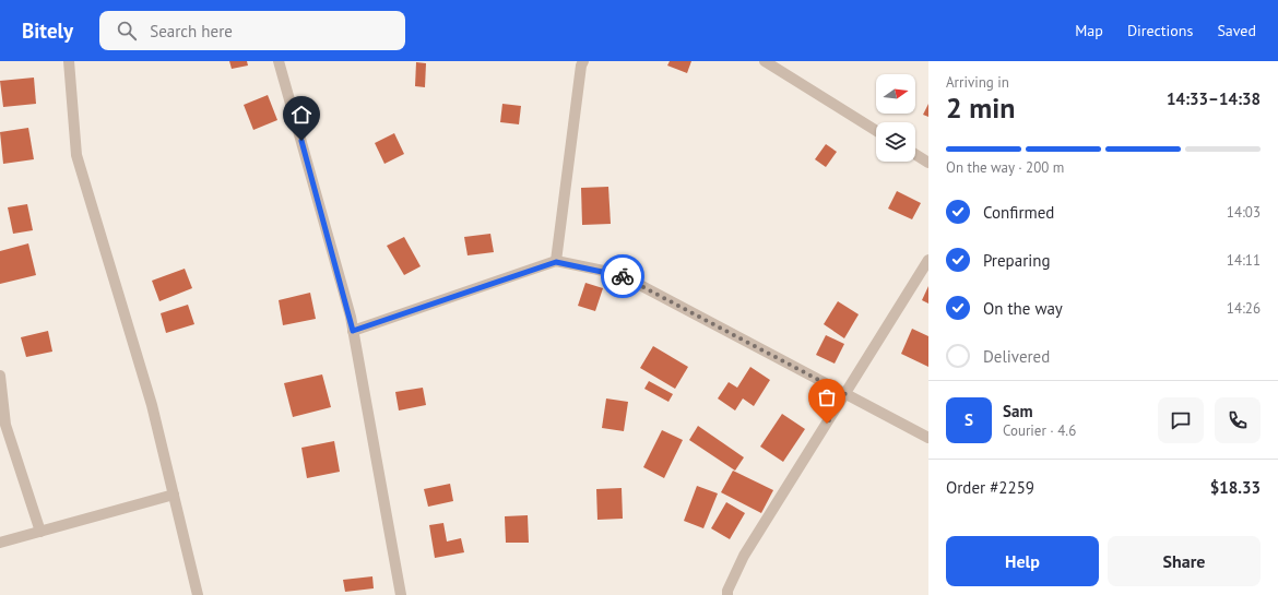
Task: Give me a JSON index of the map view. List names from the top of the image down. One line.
{"north":"right","page":{"header":"Bitely","search":"Search here","nav":["Map","Directions","Saved"],"heading":["2 min","Arriving in","14:33–14:38"],"panel":["Sam","Courier · 4.6","Order #2259","$18.33"],"bar":"On the way · 200 m","list":[["Confirmed","14:03"],["Preparing","14:11"],["On the way","14:26"],"Delivered"],"round":"S","buttons":["Help","Share"]}}
